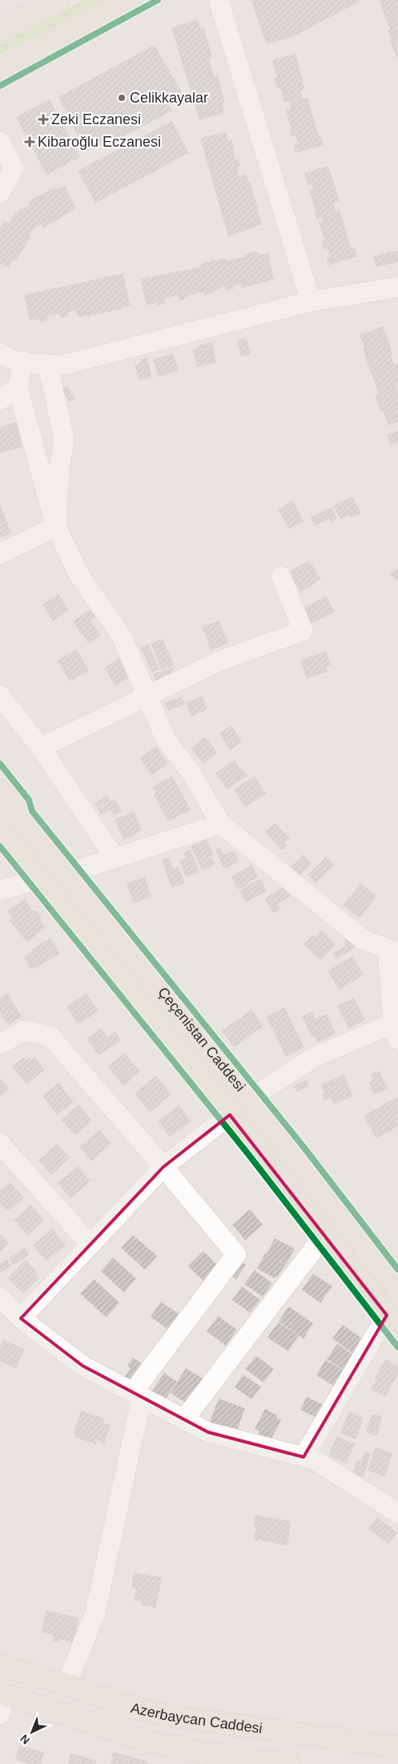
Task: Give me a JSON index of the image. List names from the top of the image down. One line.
{"streets":{"main road":["Çeçenistan Caddesi","Azerbaycan Caddesi"]},"places":{"other":["Celikkayalar"],"health":["Zeki Eczanesi","Kibaroğlu Eczanesi"]},"north":"bottom left"}
